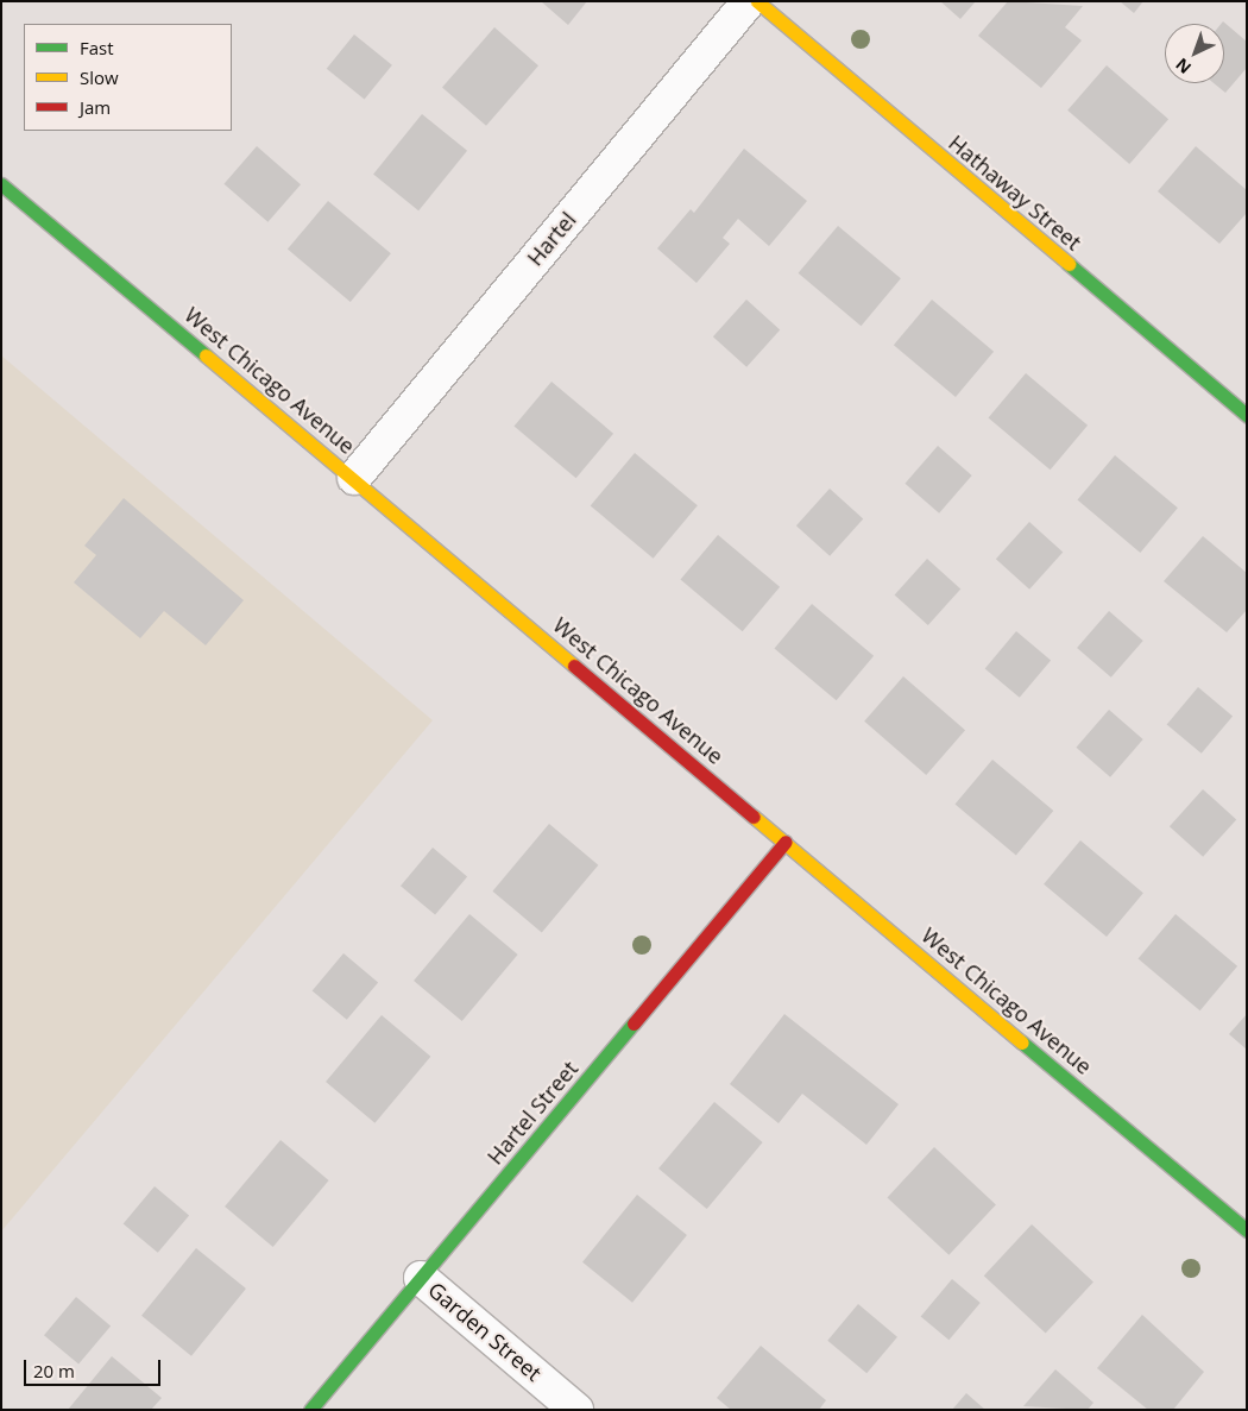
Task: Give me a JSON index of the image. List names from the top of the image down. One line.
{"streets":{"street":["Hathaway Street","Hartel","West Chicago Avenue","Hartel Street","Garden Street"]},"crossings":[["Hartel","West Chicago Avenue"],["West Chicago Avenue","Hartel Street"],["Hartel Street","Garden Street"]],"legend":["Fast","Slow","Jam"],"scale_bar":"20 m","north":"bottom left"}
